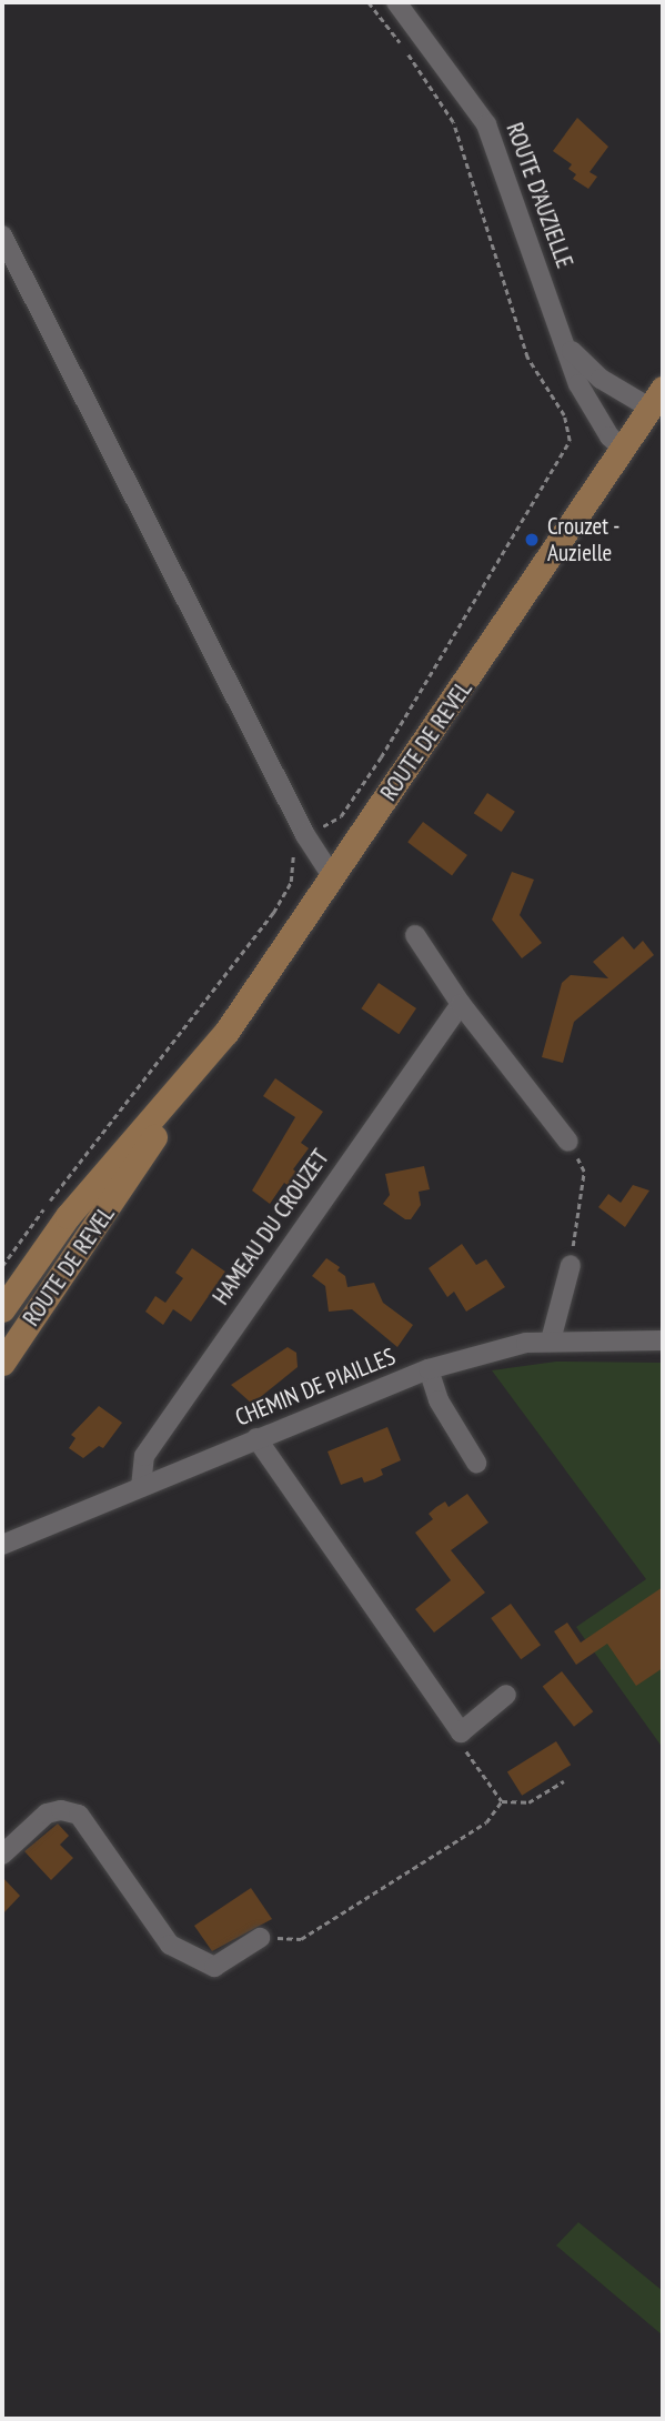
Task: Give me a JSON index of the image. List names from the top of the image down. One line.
{"streets":{"main road":["ROUTE DE REVEL"],"street":["ROUTE D'AUZIELLE","HAMEAU DU CROUZET","CHEMIN DE PIAILLES"]},"crossings":[["ROUTE D'AUZIELLE","ROUTE DE REVEL"],["HAMEAU DU CROUZET","CHEMIN DE PIAILLES"]],"places":["Crouzet - Auzielle"]}
